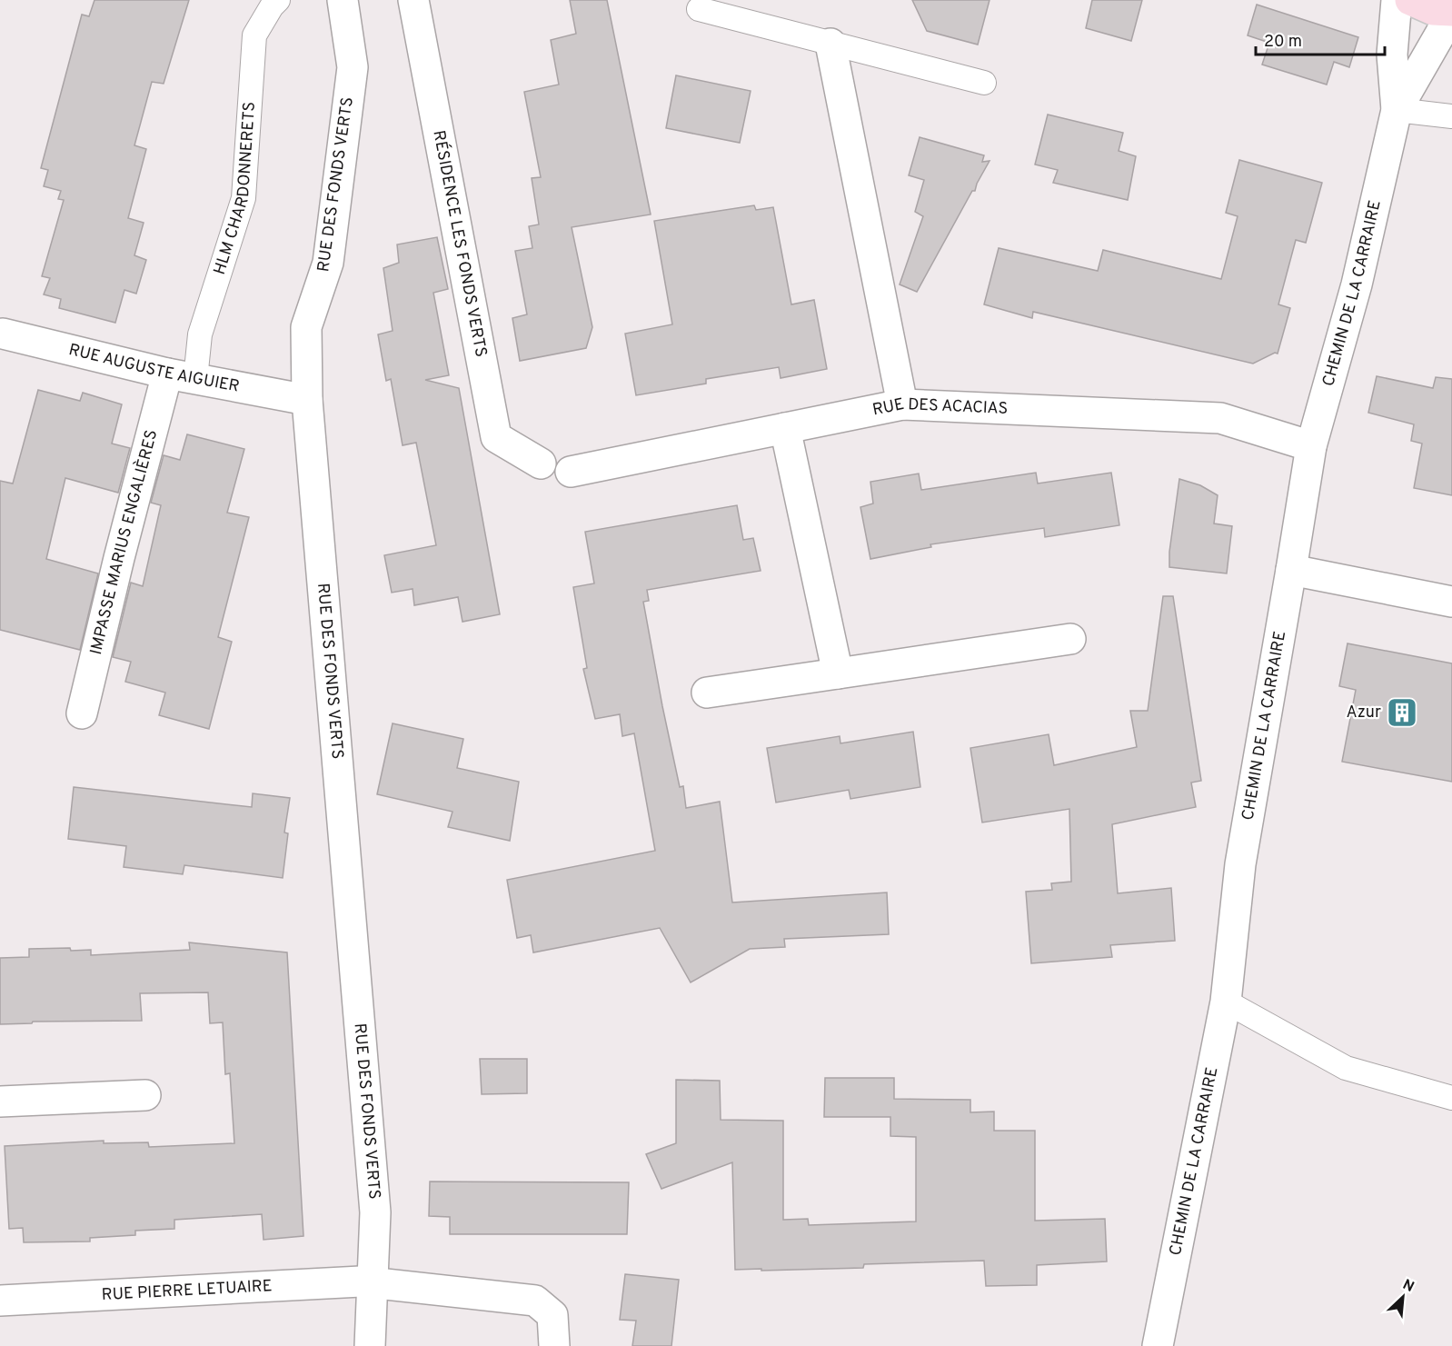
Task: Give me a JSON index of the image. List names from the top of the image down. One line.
{"streets":{"street":["RUE DES FONDS VERTS","RÉSIDENCE LES FONDS VERTS","CHEMIN DE LA CARRAIRE","RUE AUGUSTE AIGUIER","RUE DES ACACIAS","IMPASSE MARIUS ENGALIÈRES","RUE PIERRE LETUAIRE"],"lane":["HLM CHARDONNERETS"]},"crossings":[["RUE DES FONDS VERTS","RUE AUGUSTE AIGUIER"],["RUE DES FONDS VERTS","RUE PIERRE LETUAIRE"],["HLM CHARDONNERETS","RUE AUGUSTE AIGUIER"],["HLM CHARDONNERETS","IMPASSE MARIUS ENGALIÈRES"],["CHEMIN DE LA CARRAIRE","RUE DES ACACIAS"],["RUE AUGUSTE AIGUIER","IMPASSE MARIUS ENGALIÈRES"]],"places":{"building":["Azur"]},"scale_bar":"20 m","north":"top right"}
